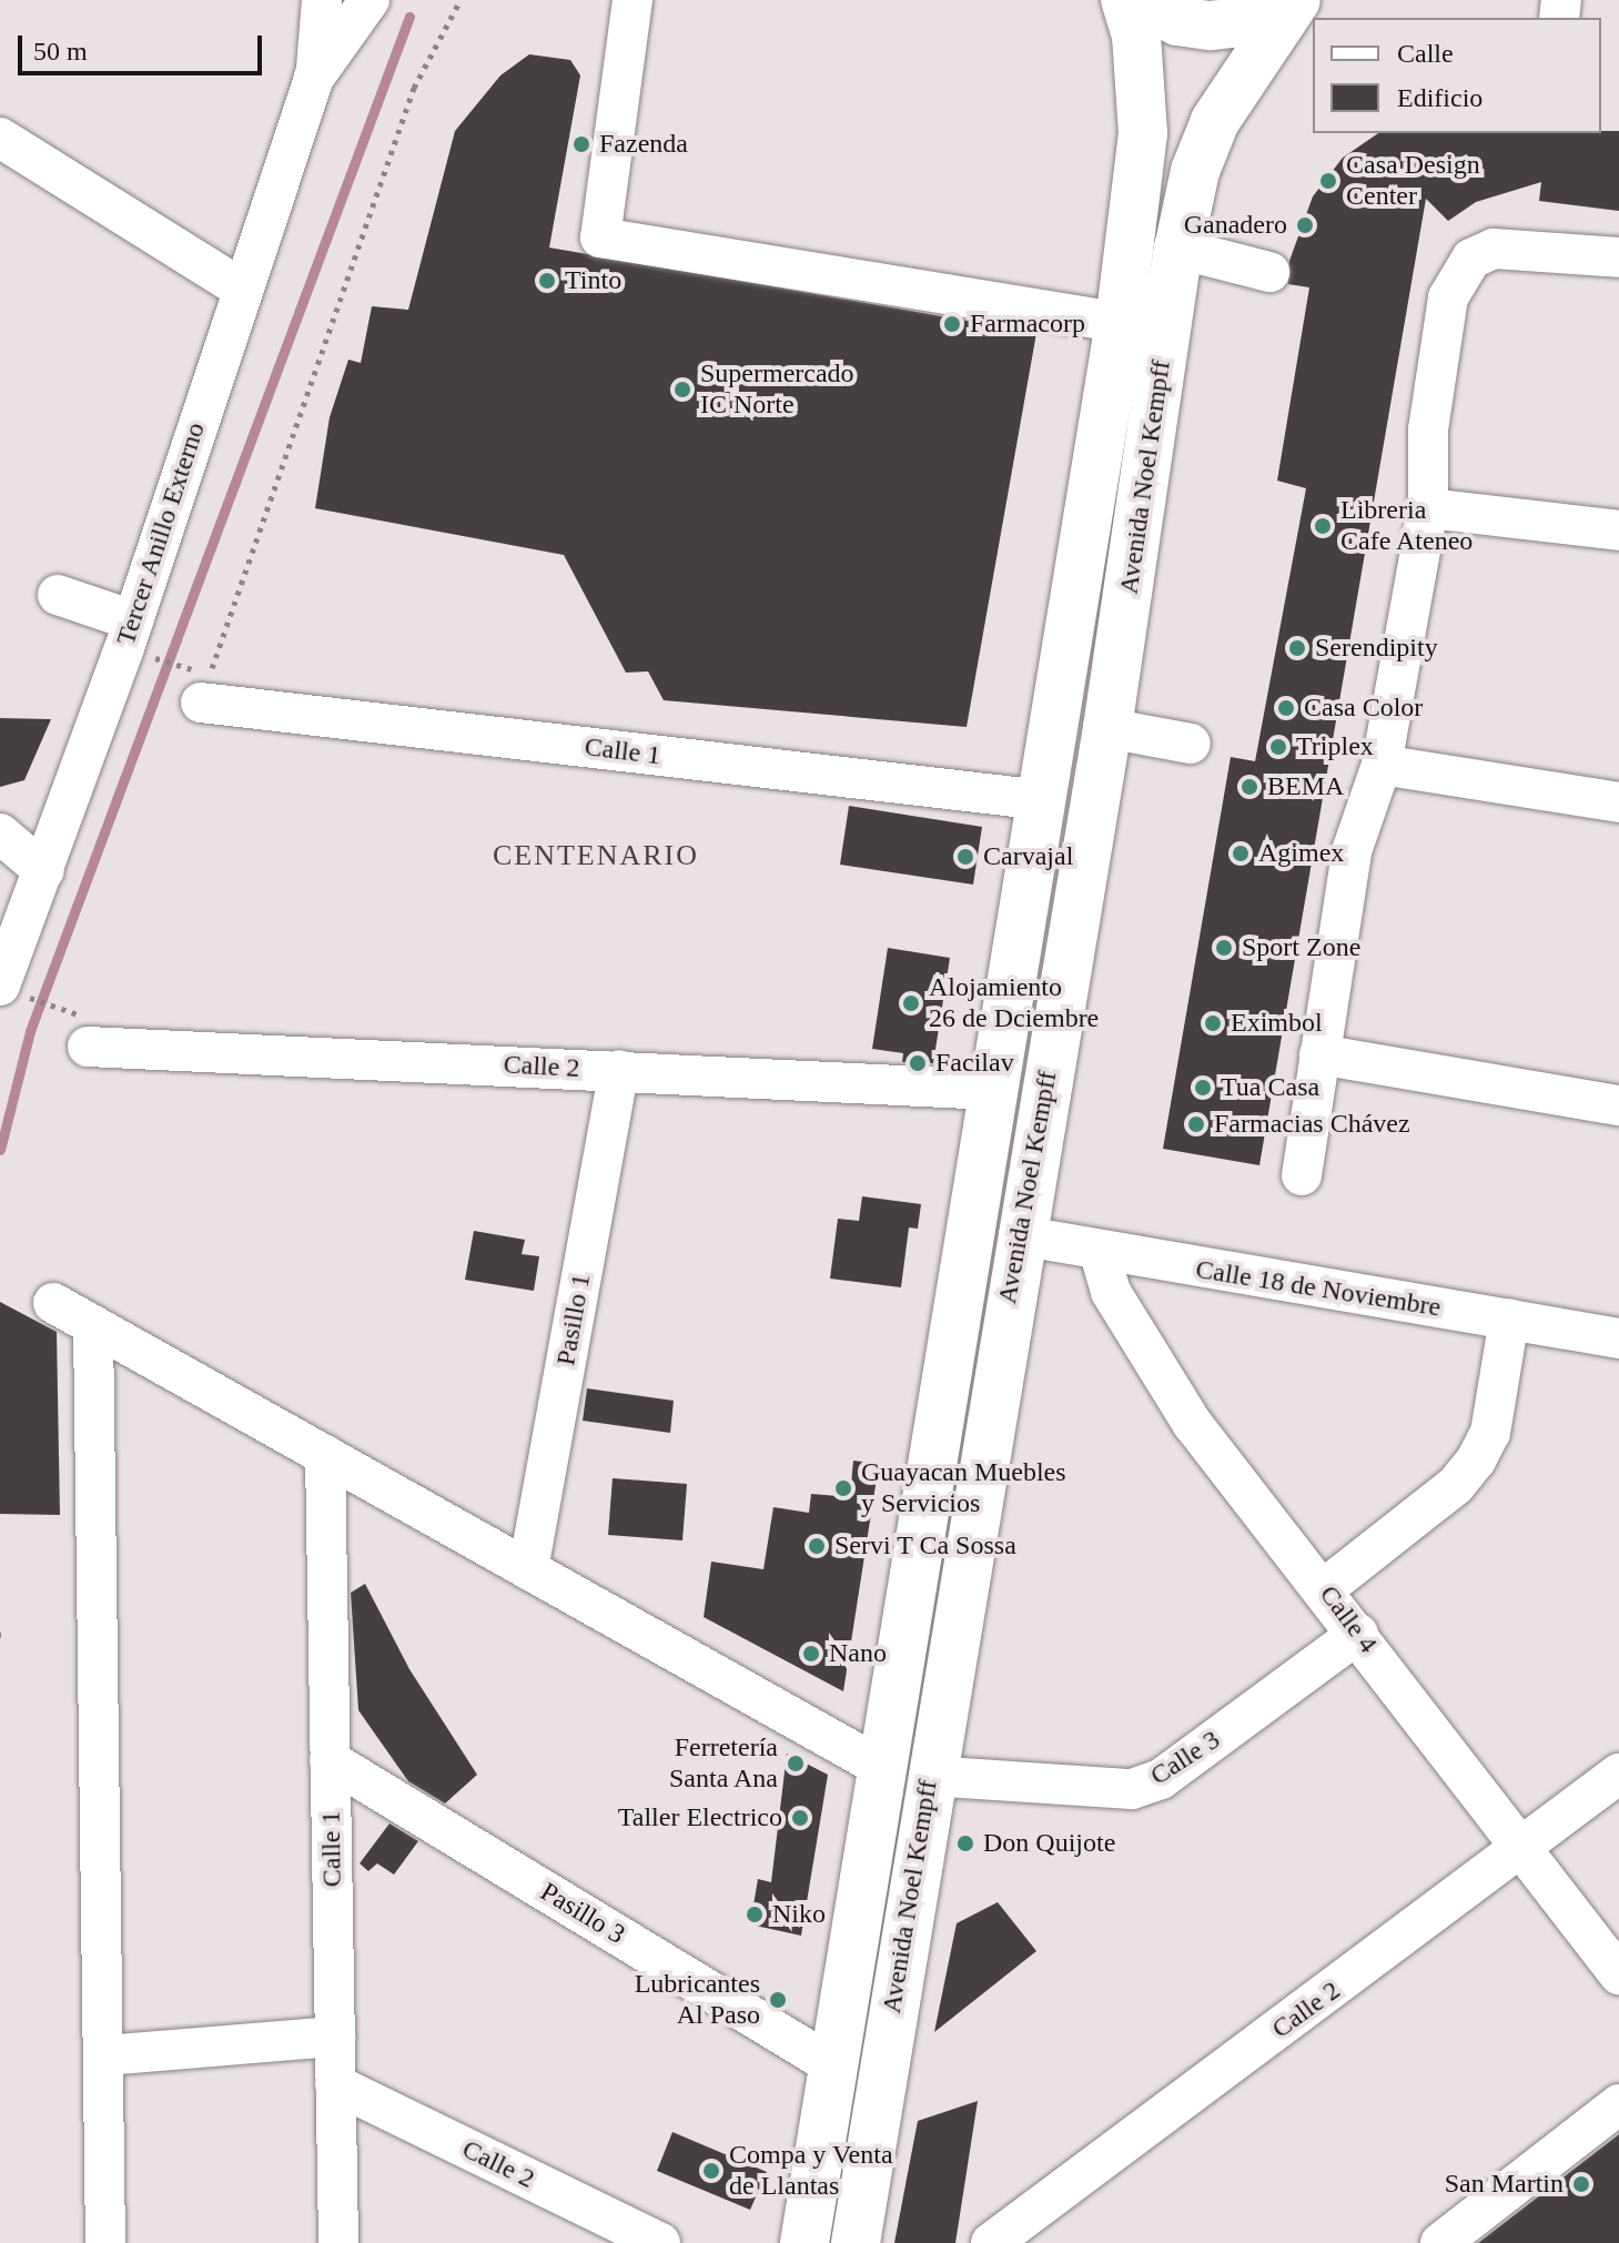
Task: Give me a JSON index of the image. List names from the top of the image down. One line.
{"streets":{"main road":["Avenida Noel Kempff"],"street":["Tercer Anillo Externo","Calle 1","Calle 2","Calle 18 de Noviembre","Pasillo 1","Calle 4","Calle 3","Pasillo 3"]},"crossings":[["Avenida Noel Kempff","Calle 1"],["Avenida Noel Kempff","Calle 2"],["Avenida Noel Kempff","Calle 18 de Noviembre"],["Avenida Noel Kempff","Calle 3"],["Avenida Noel Kempff","Pasillo 3"],["Calle 1","Calle 2"],["Calle 1","Pasillo 3"],["Calle 2","Pasillo 1"],["Calle 2","Calle 4"],["Calle 18 de Noviembre","Calle 4"],["Calle 4","Calle 3"]],"districts":["CENTENARIO"],"places":["Fazenda","Casa Design Center","Ganadero","Tinto","Farmacorp","Supermercado IC Norte","Libreria Cafe Ateneo","Serendipity","Casa Color","Triplex","BEMA","Agimex","Carvajal","Sport Zone","Alojamiento 26 de Dciembre","Eximbol","Facilav","Tua Casa","Farmacias Chávez","Guayacan Muebles y Servicios","Servi T Ca Sossa","Nano","Ferretería Santa Ana","Taller Electrico","Don Quijote","Niko","Lubricantes Al Paso","Compa y Venta de Llantas","San Martin"],"legend":["Calle","Edificio"],"scale_bar":"50 m"}
